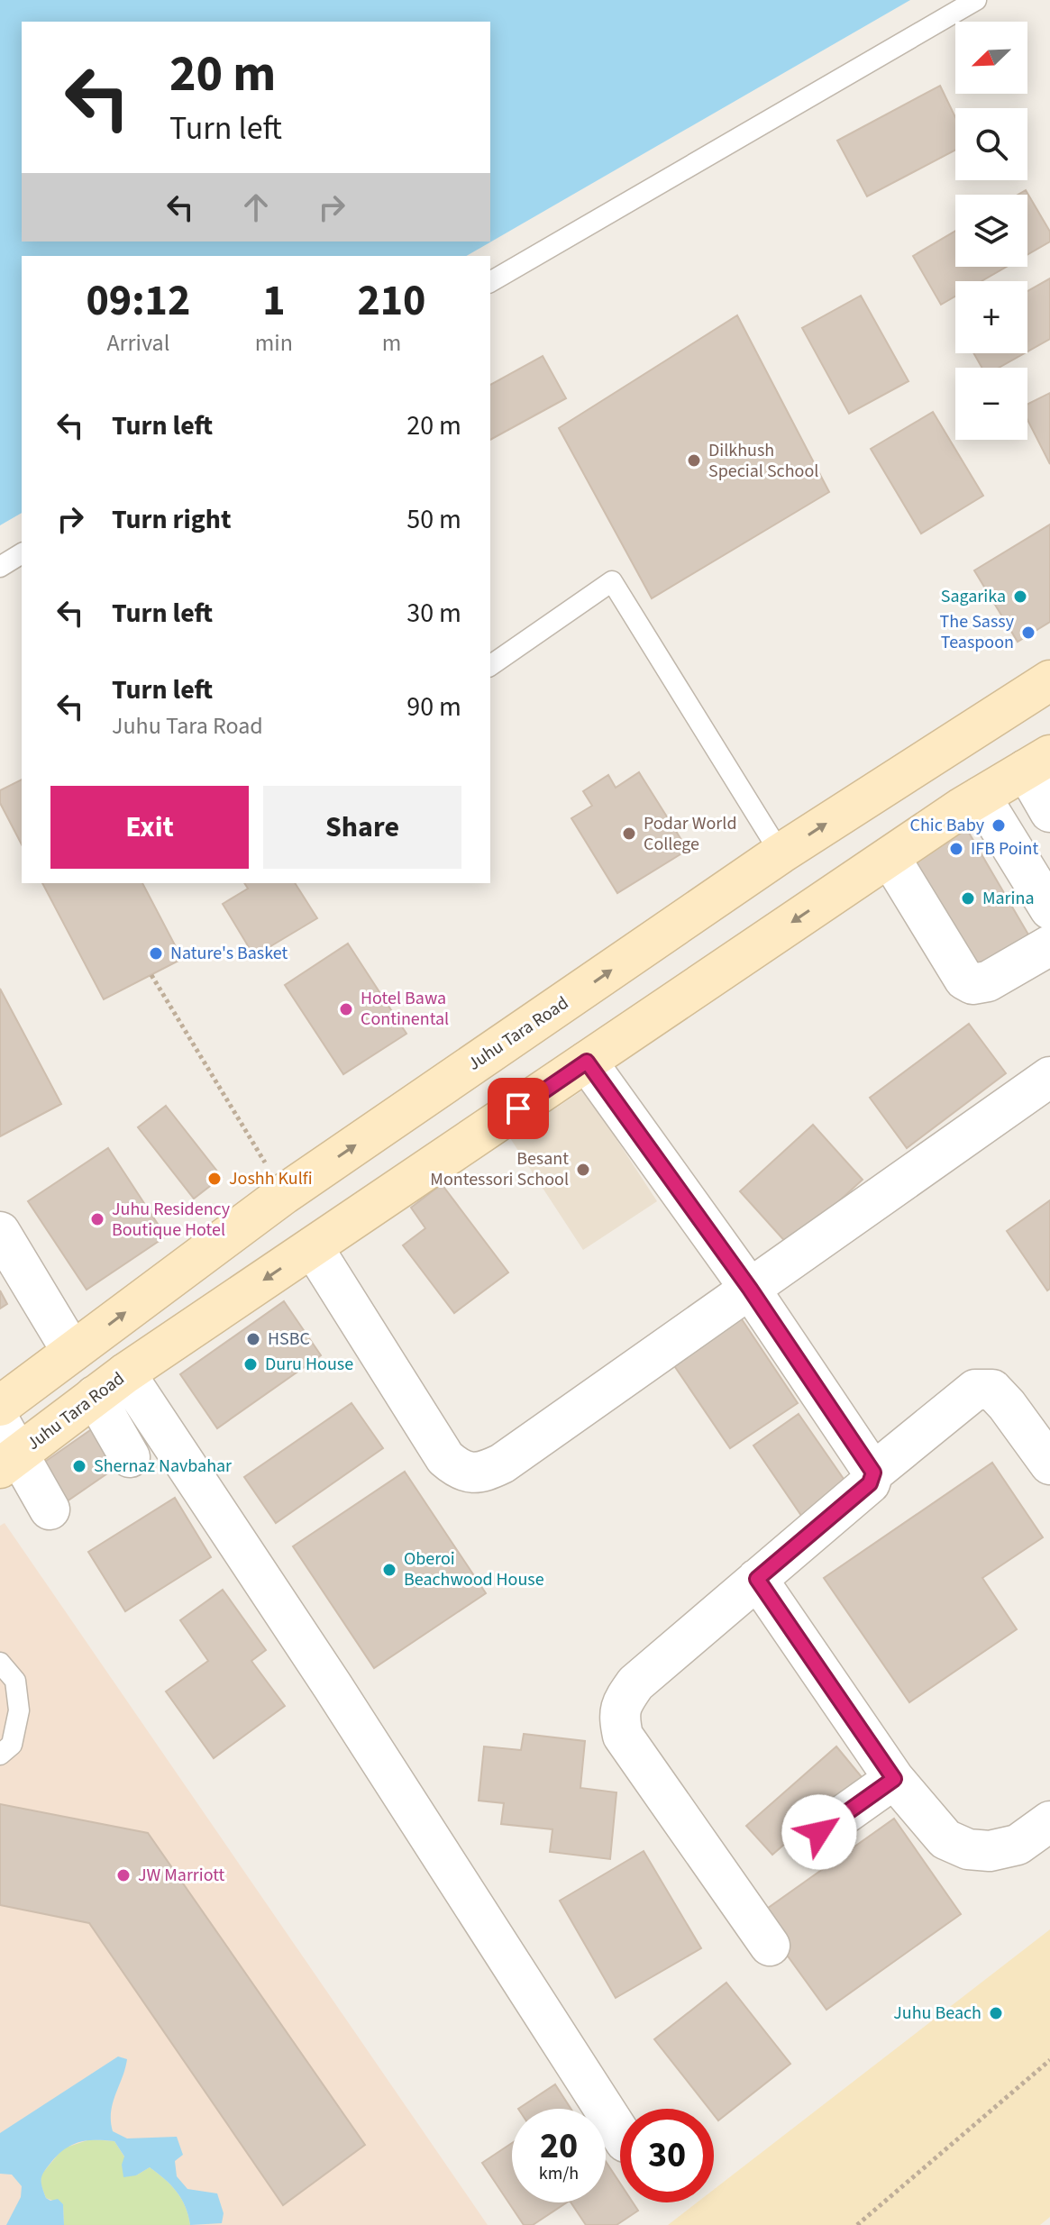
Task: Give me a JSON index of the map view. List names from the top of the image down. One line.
{"streets":{"main road":["Juhu Tara Road"]},"places":["Dilkhush Special School","Sagarika","The Sassy Teaspoon","Chic Baby","Podar World College","IFB Point","Marina","Nature's Basket","Hotel Bawa Continental","Besant Montessori School","Joshh Kulfi","Juhu Residency Boutique Hotel","HSBC","Duru House","Shernaz Navbahar","Oberoi Beachwood House","JW Marriott","Juhu Beach"],"north":"bottom left","page":{"map_buttons":["+","−"],"turn":["20 m","Turn left"],"eta":["09:12","Arrival","1","min","210","m"],"list":[{"name":"Turn left","value":"20 m"},{"name":"Turn right","value":"50 m"},{"name":"Turn left","value":"30 m"},{"name":"Turn left","note":"Juhu Tara Road","value":"90 m"}],"buttons":["Exit","Share"],"speed":"20 km/h","limit":"30"}}
